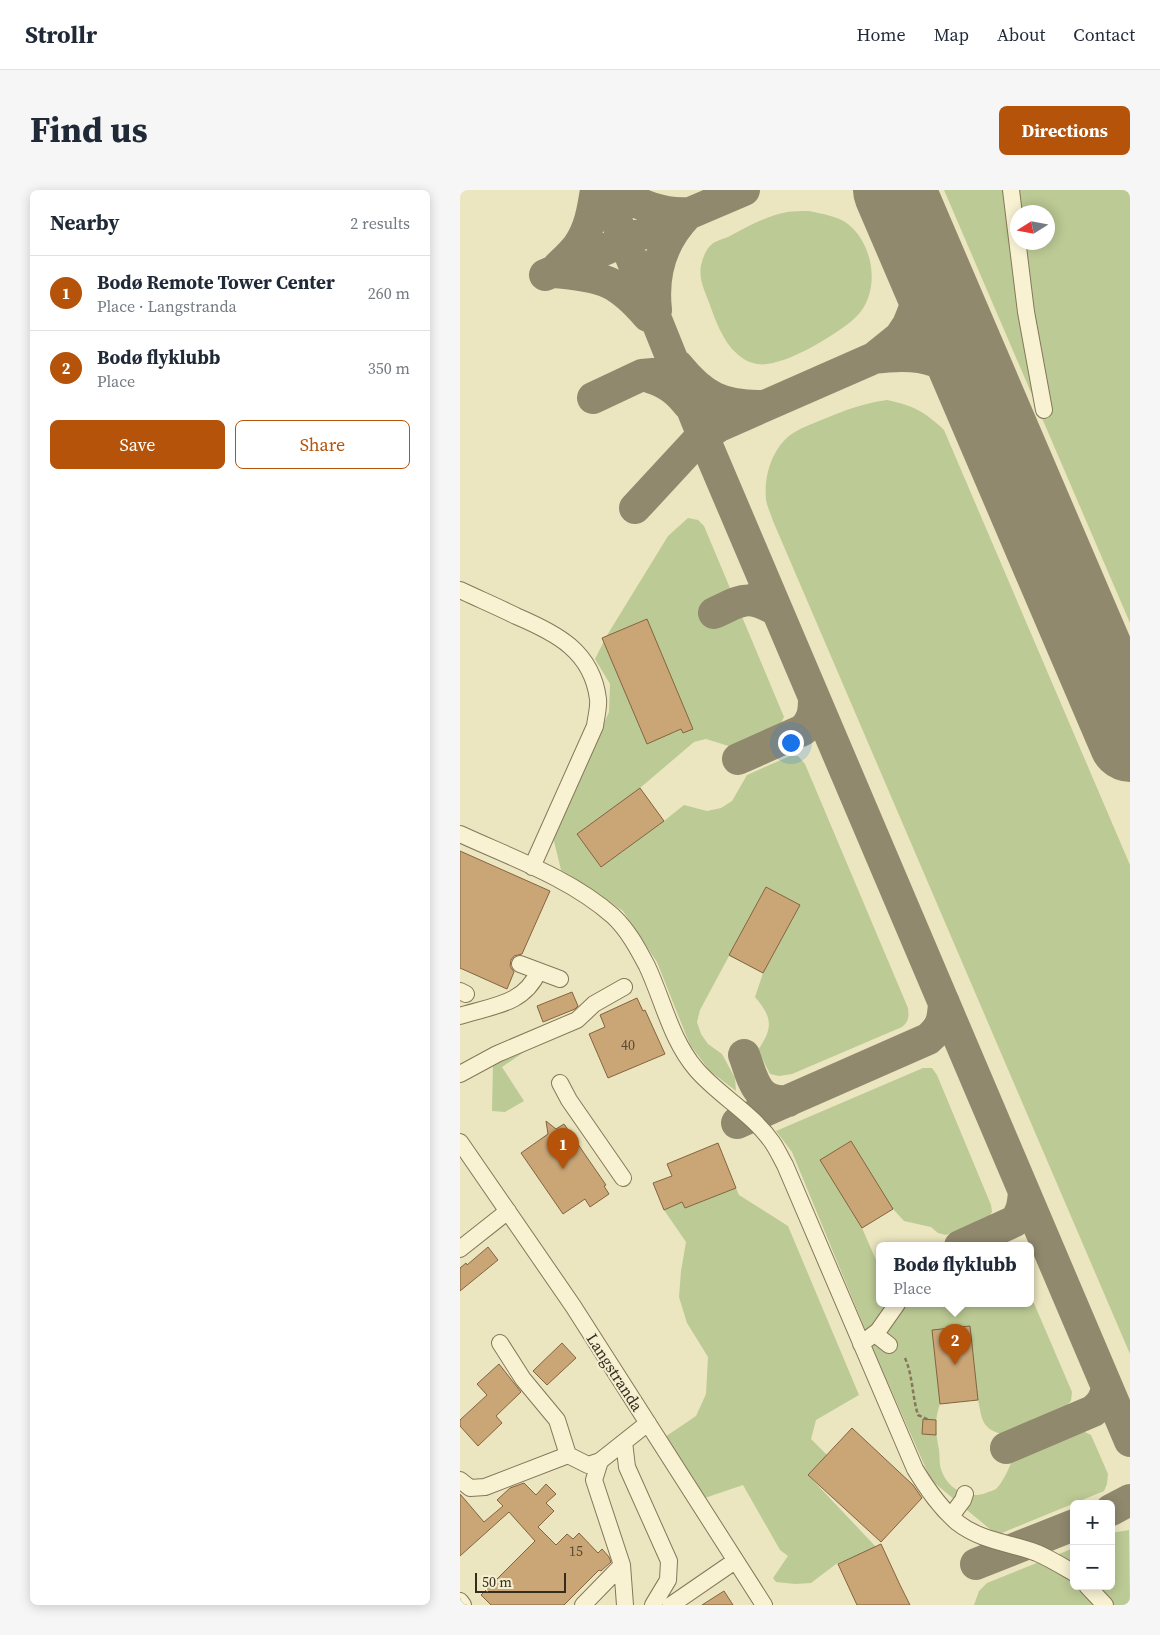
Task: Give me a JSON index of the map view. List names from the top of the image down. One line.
{"streets":{"street":["Langstranda"]},"house_numbers":["40","15"],"scale_bar":"50 m","north":"left","page":{"header":"Strollr","nav":["Home","Map","About","Contact"],"title":"Find us","buttons":["Directions",["Save","Share"]],"heading":["Nearby","2 results"],"list":[{"mark":"1","name":"Bodø Remote Tower Center","note":"Place · Langstranda","value":"260 m"},{"mark":"2","name":"Bodø flyklubb","note":"Place","value":"350 m"}],"pins":["1","2"],"popup":["Bodø flyklubb","Place"],"map_buttons":["+","−"],"scale":"50 m"}}
